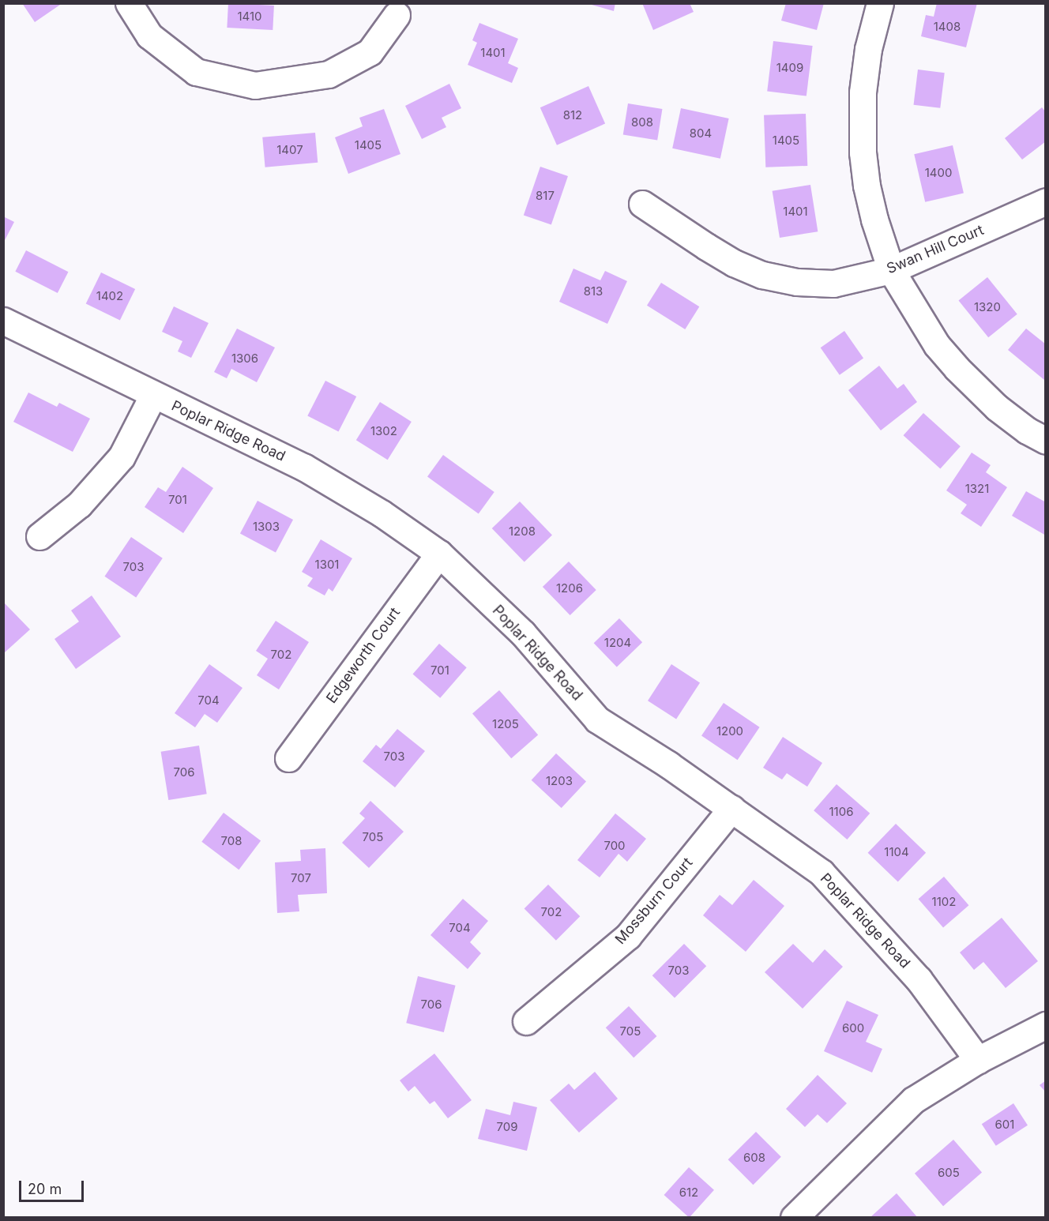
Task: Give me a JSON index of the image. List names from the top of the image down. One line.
{"streets":{"street":["Swan Hill Court","Poplar Ridge Road","Edgeworth Court","Mossburn Court"]},"crossings":[["Poplar Ridge Road","Edgeworth Court"],["Poplar Ridge Road","Mossburn Court"]],"house_numbers":["1410","1408","1401","1409","812","808","804","1405","1405","1407","1400","817","1401","813","1402","1320","1306","1302","1321","701","1303","1208","1301","703","1206","1204","702","701","704","1205","1200","703","706","1203","1106","705","708","700","1104","707","1102","702","704","703","706","600","705","601","709","608","605","612"],"scale_bar":"20 m"}
